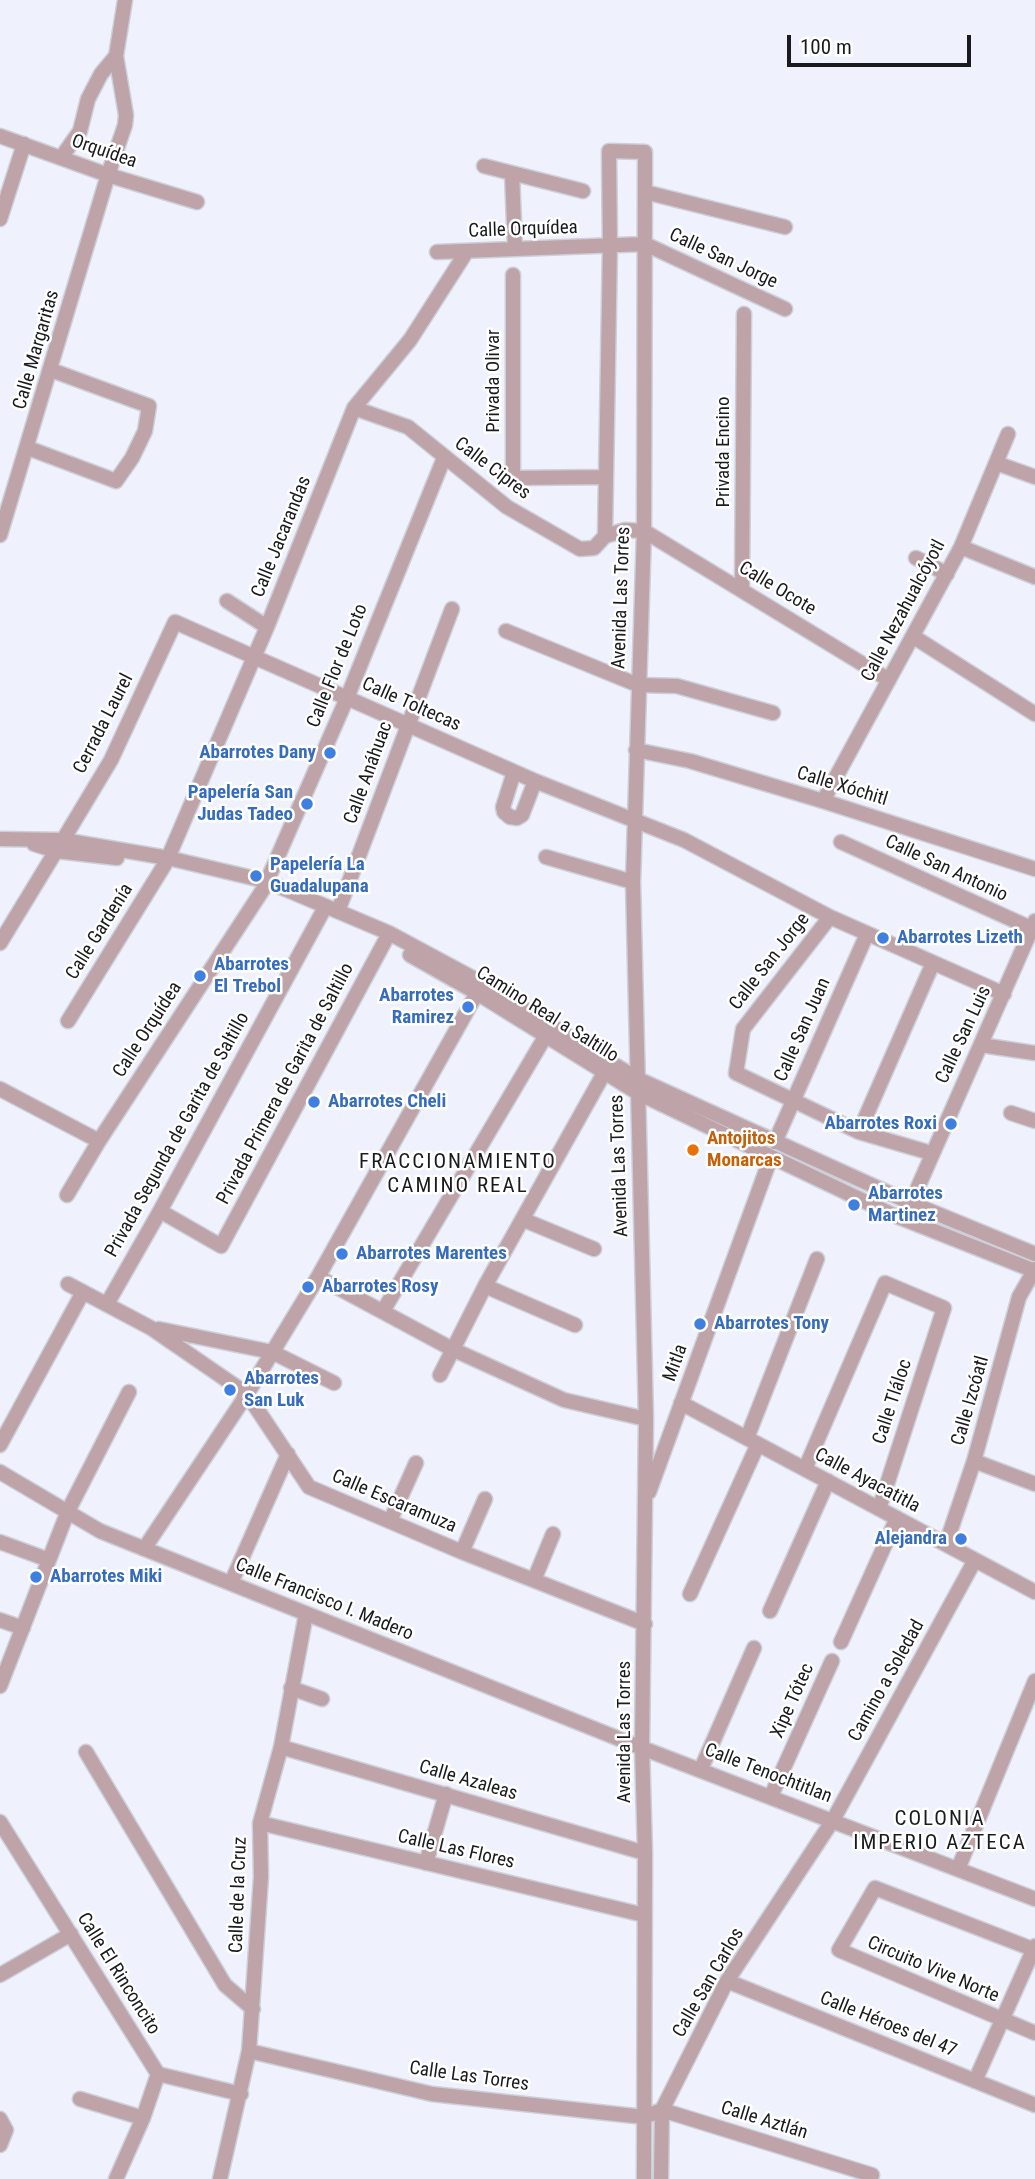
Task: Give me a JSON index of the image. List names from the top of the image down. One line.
{"streets":{"street":["Orquídea","Calle Orquídea","Calle San Jorge","Calle Margaritas","Privada Olivar","Privada Encino","Calle Cipres","Calle Jacarandas","Calle Ocote","Avenida Las Torres","Calle Nezahualcóyotl","Calle Flor de Loto","Calle Toltecas","Cerrada Laurel","Calle Anáhuac","Calle Xóchitl","Calle San Antonio","Calle Gardenía","Camino Real a Saltillo","Calle San Juan","Calle San Luis","Privada Primera de Garita de Saltillo","Privada Segunda de Garita de Saltillo","Mitla","Calle Izcóatl","Calle Tláloc","Calle Ayacatitla","Calle Escaramuza","Calle Francisco I. Madero","Camino a Soledad","Xipe Tótec","Calle Tenochtitlan","Calle Azaleas","Calle Las Flores","Calle de la Cruz","Circuito Vive Norte","Calle El Rinconcito","Calle San Carlos","Calle Héroes del 47","Calle Las Torres","Calle Aztlán"]},"crossings":[["Orquídea","Calle Margaritas"],["Calle Orquídea","Calle San Jorge"],["Calle Orquídea","Calle Jacarandas"],["Calle Orquídea","Avenida Las Torres"],["Calle Orquídea","Calle Flor de Loto"],["Calle Orquídea","Camino Real a Saltillo"],["Calle San Jorge","Avenida Las Torres"],["Calle San Jorge","Calle Toltecas"],["Calle San Jorge","Calle San Juan"],["Privada Olivar","Avenida Las Torres"],["Privada Encino","Calle Ocote"],["Calle Cipres","Calle Jacarandas"],["Calle Cipres","Calle Ocote"],["Calle Cipres","Avenida Las Torres"],["Calle Cipres","Calle Flor de Loto"],["Calle Jacarandas","Calle Toltecas"],["Calle Jacarandas","Calle Gardenía"],["Calle Jacarandas","Camino Real a Saltillo"],["Calle Ocote","Avenida Las Torres"],["Calle Ocote","Calle Nezahualcóyotl"],["Avenida Las Torres","Calle Toltecas"],["Avenida Las Torres","Calle Xóchitl"],["Avenida Las Torres","Camino Real a Saltillo"],["Avenida Las Torres","Mitla"],["Avenida Las Torres","Calle Escaramuza"],["Avenida Las Torres","Calle Francisco I. Madero"],["Avenida Las Torres","Calle Tenochtitlan"],["Avenida Las Torres","Calle Azaleas"],["Avenida Las Torres","Calle Las Flores"],["Avenida Las Torres","Calle Las Torres"],["Calle Nezahualcóyotl","Calle Xóchitl"],["Calle Flor de Loto","Calle Toltecas"],["Calle Flor de Loto","Camino Real a Saltillo"],["Calle Toltecas","Cerrada Laurel"],["Calle Toltecas","Calle Anáhuac"],["Calle Toltecas","Calle San Juan"],["Calle Toltecas","Calle San Luis"],["Cerrada Laurel","Camino Real a Saltillo"],["Calle Anáhuac","Camino Real a Saltillo"],["Calle San Antonio","Calle San Luis"],["Calle Gardenía","Camino Real a Saltillo"],["Camino Real a Saltillo","Calle San Juan"],["Camino Real a Saltillo","Calle San Luis"],["Camino Real a Saltillo","Privada Primera de Garita de Saltillo"],["Camino Real a Saltillo","Privada Segunda de Garita de Saltillo"],["Camino Real a Saltillo","Mitla"],["Camino Real a Saltillo","Calle Izcóatl"],["Privada Primera de Garita de Saltillo","Privada Segunda de Garita de Saltillo"],["Privada Segunda de Garita de Saltillo","Calle Escaramuza"],["Mitla","Calle Ayacatitla"],["Calle Izcóatl","Calle Ayacatitla"],["Calle Tláloc","Calle Ayacatitla"],["Calle Ayacatitla","Camino a Soledad"],["Calle Francisco I. Madero","Calle Tenochtitlan"],["Calle Francisco I. Madero","Calle de la Cruz"],["Camino a Soledad","Calle Tenochtitlan"],["Camino a Soledad","Calle San Carlos"],["Xipe Tótec","Calle Tenochtitlan"],["Calle Tenochtitlan","Calle San Carlos"],["Calle Azaleas","Calle de la Cruz"],["Calle Las Flores","Calle de la Cruz"],["Calle de la Cruz","Calle Las Torres"],["Calle San Carlos","Calle Héroes del 47"],["Calle San Carlos","Calle Aztlán"]],"districts":["FRACCIONAMIENTO CAMINO REAL","COLONIA IMPERIO AZTECA"],"places":["Abarrotes Dany","Papelería San Judas Tadeo","Papelería La Guadalupana","Abarrotes Lizeth","Abarrotes El Trebol","Abarrotes Ramirez","Abarrotes Cheli","Abarrotes Roxi","Antojitos Monarcas","Abarrotes Martinez","Abarrotes Marentes","Abarrotes Rosy","Abarrotes Tony","Abarrotes San Luk","Alejandra","Abarrotes Miki"],"scale_bar":"100 m"}
